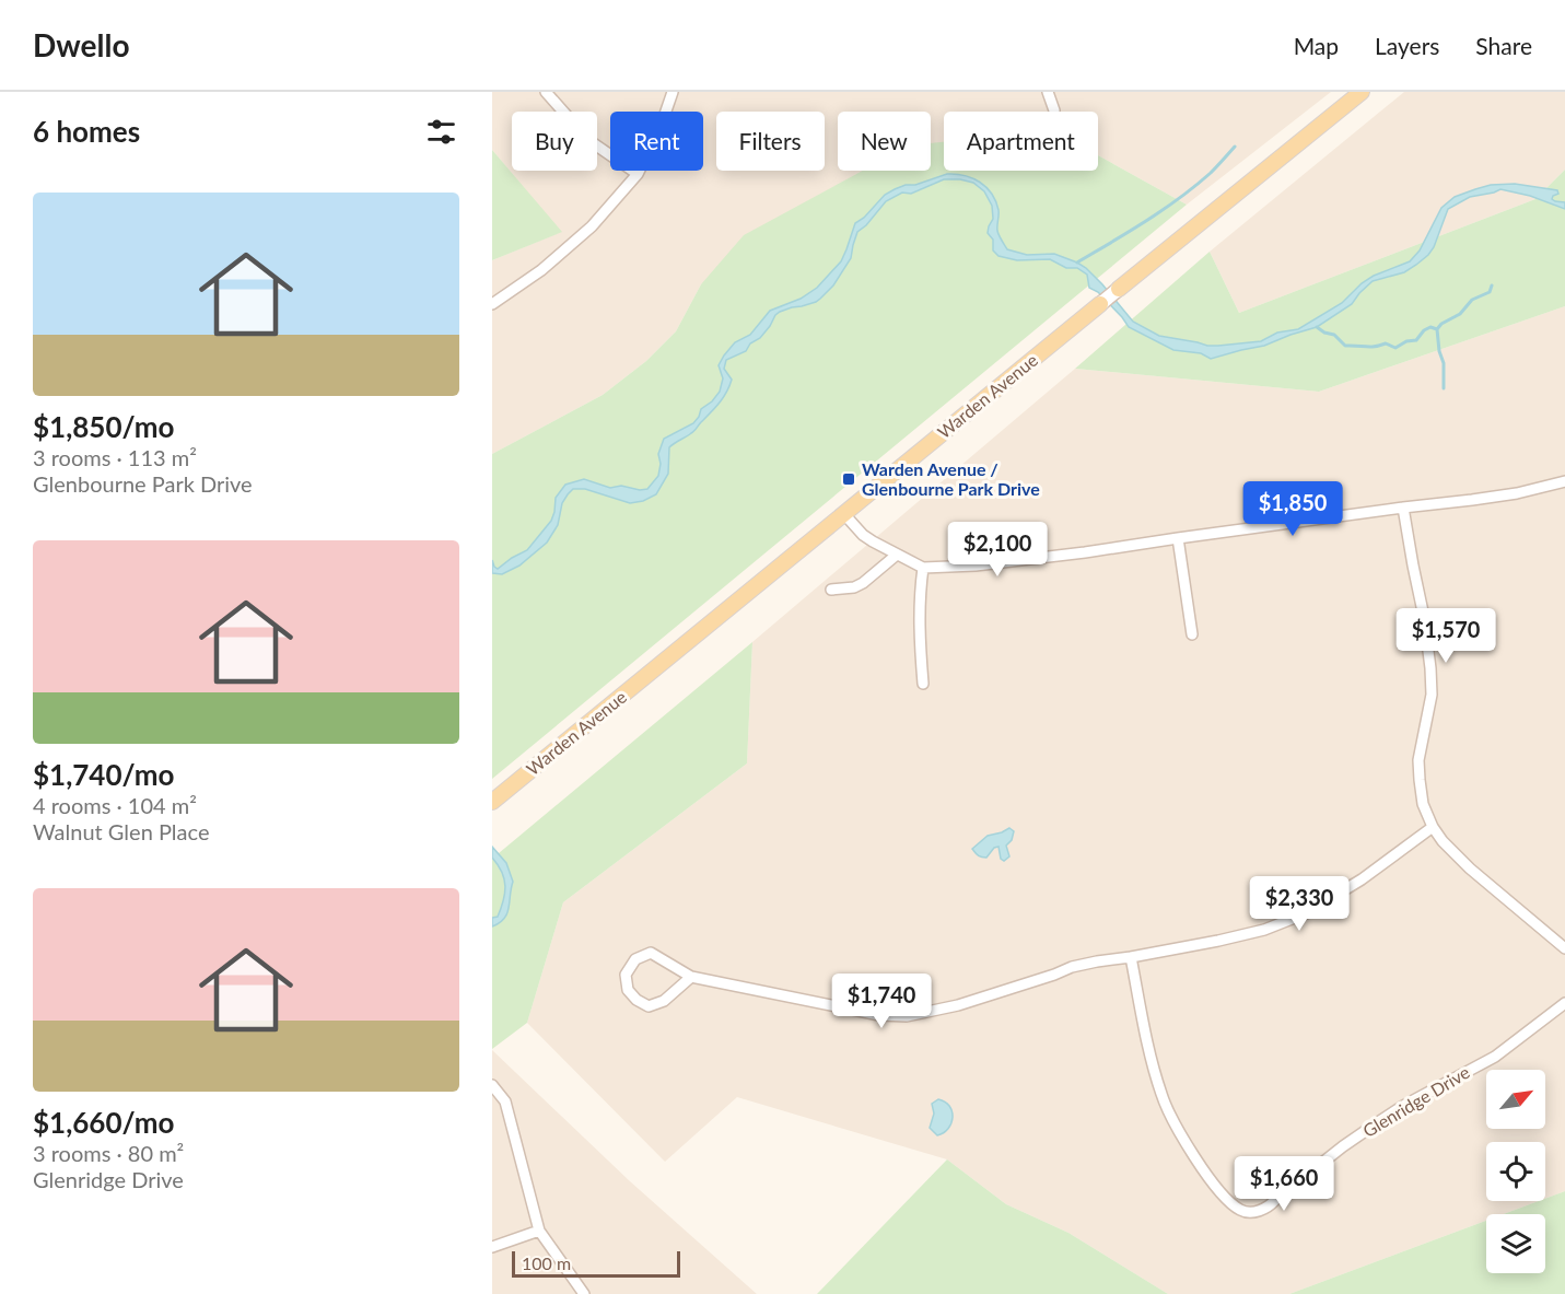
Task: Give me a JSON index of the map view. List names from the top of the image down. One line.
{"streets":{"main road":["Warden Avenue"],"street":["Glenridge Drive"]},"places":{"transit":["Warden Avenue / Glenbourne Park Drive"]},"scale_bar":"100 m","north":"top right","page":{"header":"Dwello","nav":["Map","Layers","Share"],"heading":"6 homes","chip":["Buy","Rent","Filters","New","Apartment"],"list":[{"name":"$1,850/mo","note":"3 rooms · 113 m² · Glenbourne Park Drive"},{"name":"$1,740/mo","note":"4 rooms · 104 m² · Walnut Glen Place"},{"name":"$1,660/mo","note":"3 rooms · 80 m² · Glenridge Drive"}],"price":["$1,850","$2,100","$1,570","$2,330","$1,740","$1,660"],"scale":"100 m"}}
